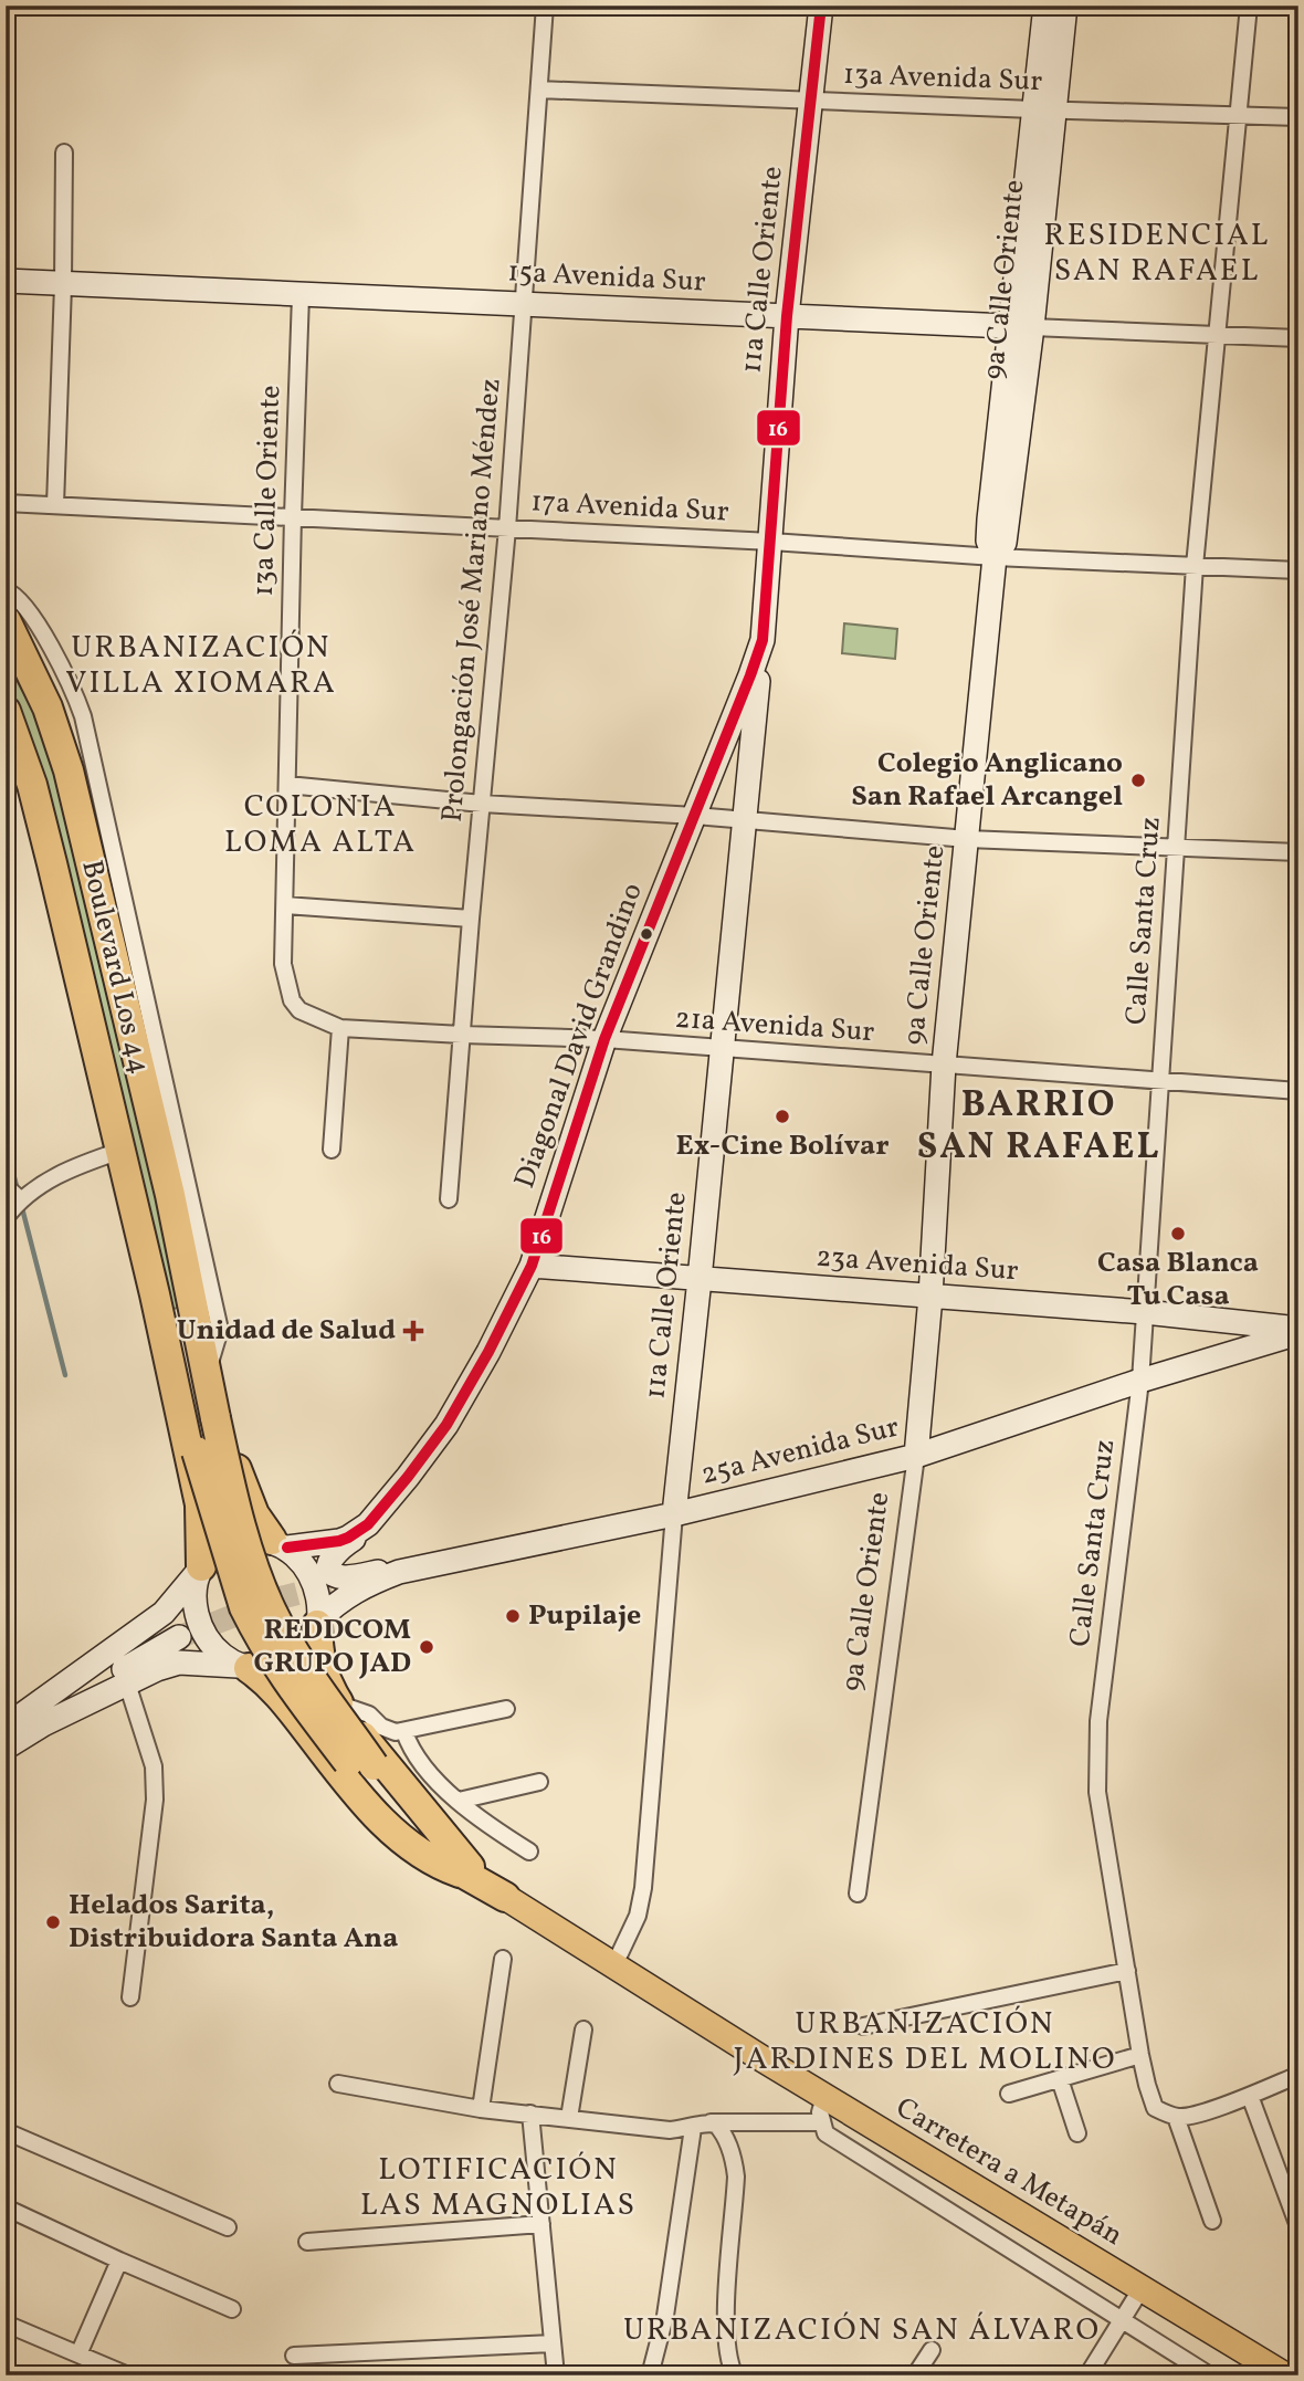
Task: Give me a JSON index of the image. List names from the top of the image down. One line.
{"streets":{"highway":["Boulevard Los 44"],"main road":["11a Calle Oriente","15a Avenida Sur","9a Calle Oriente","Diagonal David Grandino","23a Avenida Sur","25a Avenida Sur","Carretera a Metapán"],"street":["13a Avenida Sur","13a Calle Oriente","17a Avenida Sur","Prolongación José Mariano Méndez","Calle Santa Cruz","21a Avenida Sur"]},"crossings":[["13a Avenida Sur","11a Calle Oriente"],["13a Avenida Sur","9a Calle Oriente"],["13a Avenida Sur","Prolongación José Mariano Méndez"],["13a Avenida Sur","Calle Santa Cruz"],["11a Calle Oriente","15a Avenida Sur"],["11a Calle Oriente","17a Avenida Sur"],["11a Calle Oriente","21a Avenida Sur"],["11a Calle Oriente","Diagonal David Grandino"],["11a Calle Oriente","23a Avenida Sur"],["11a Calle Oriente","25a Avenida Sur"],["11a Calle Oriente","Carretera a Metapán"],["15a Avenida Sur","9a Calle Oriente"],["15a Avenida Sur","13a Calle Oriente"],["15a Avenida Sur","Prolongación José Mariano Méndez"],["15a Avenida Sur","Calle Santa Cruz"],["9a Calle Oriente","17a Avenida Sur"],["9a Calle Oriente","21a Avenida Sur"],["9a Calle Oriente","23a Avenida Sur"],["9a Calle Oriente","25a Avenida Sur"],["13a Calle Oriente","17a Avenida Sur"],["13a Calle Oriente","21a Avenida Sur"],["17a Avenida Sur","Prolongación José Mariano Méndez"],["17a Avenida Sur","Calle Santa Cruz"],["17a Avenida Sur","Diagonal David Grandino"],["Prolongación José Mariano Méndez","21a Avenida Sur"],["Calle Santa Cruz","21a Avenida Sur"],["Calle Santa Cruz","23a Avenida Sur"],["Calle Santa Cruz","25a Avenida Sur"],["21a Avenida Sur","Diagonal David Grandino"],["Diagonal David Grandino","23a Avenida Sur"],["Diagonal David Grandino","25a Avenida Sur"],["23a Avenida Sur","25a Avenida Sur"]],"districts":["RESIDENCIAL SAN RAFAEL","URBANIZACIÓN VILLA XIOMARA","COLONIA LOMA ALTA","BARRIO SAN RAFAEL","URBANIZACIÓN JARDINES DEL MOLINO","LOTIFICACIÓN LAS MAGNOLIAS","URBANIZACIÓN SAN ÁLVARO"],"places":{"other":["Colegio Anglicano San Rafael Arcangel","Ex-Cine Bolívar","Casa Blanca Tu Casa","Pupilaje","REDDCOM GRUPO JAD","Helados Sarita, Distribuidora Santa Ana"],"health":["Unidad de Salud"]},"lines":["transit line 16"]}
